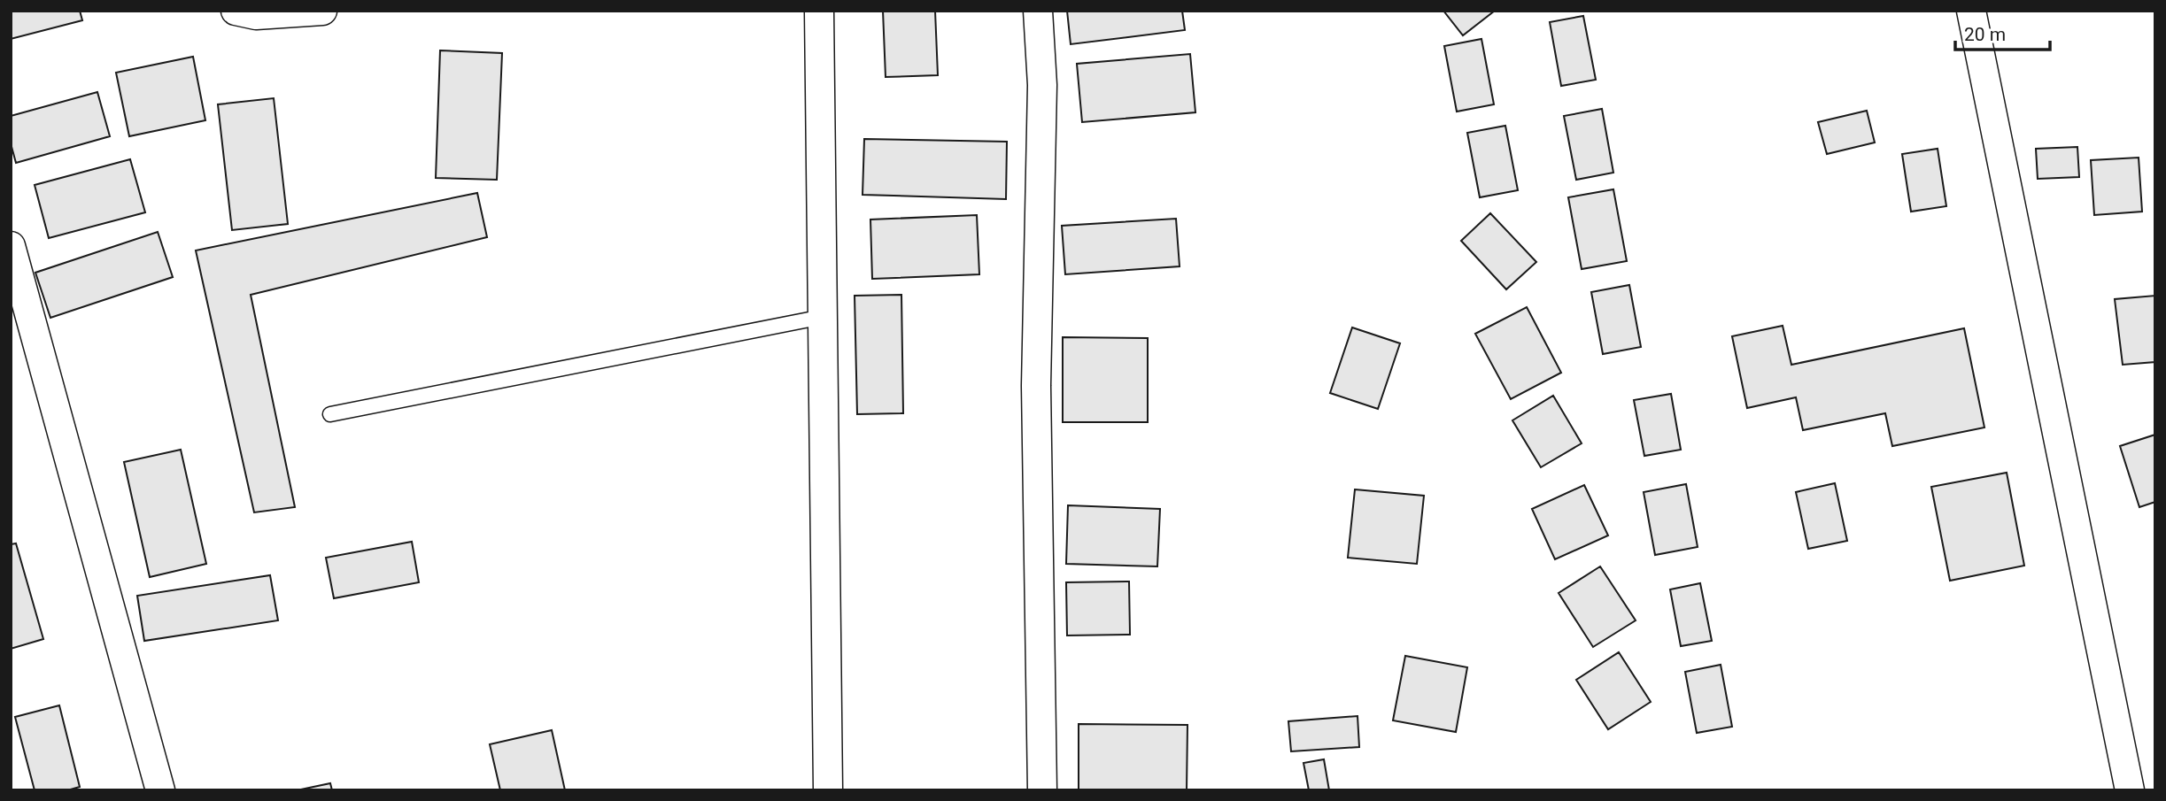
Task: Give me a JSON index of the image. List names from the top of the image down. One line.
{"scale_bar":"20 m"}
